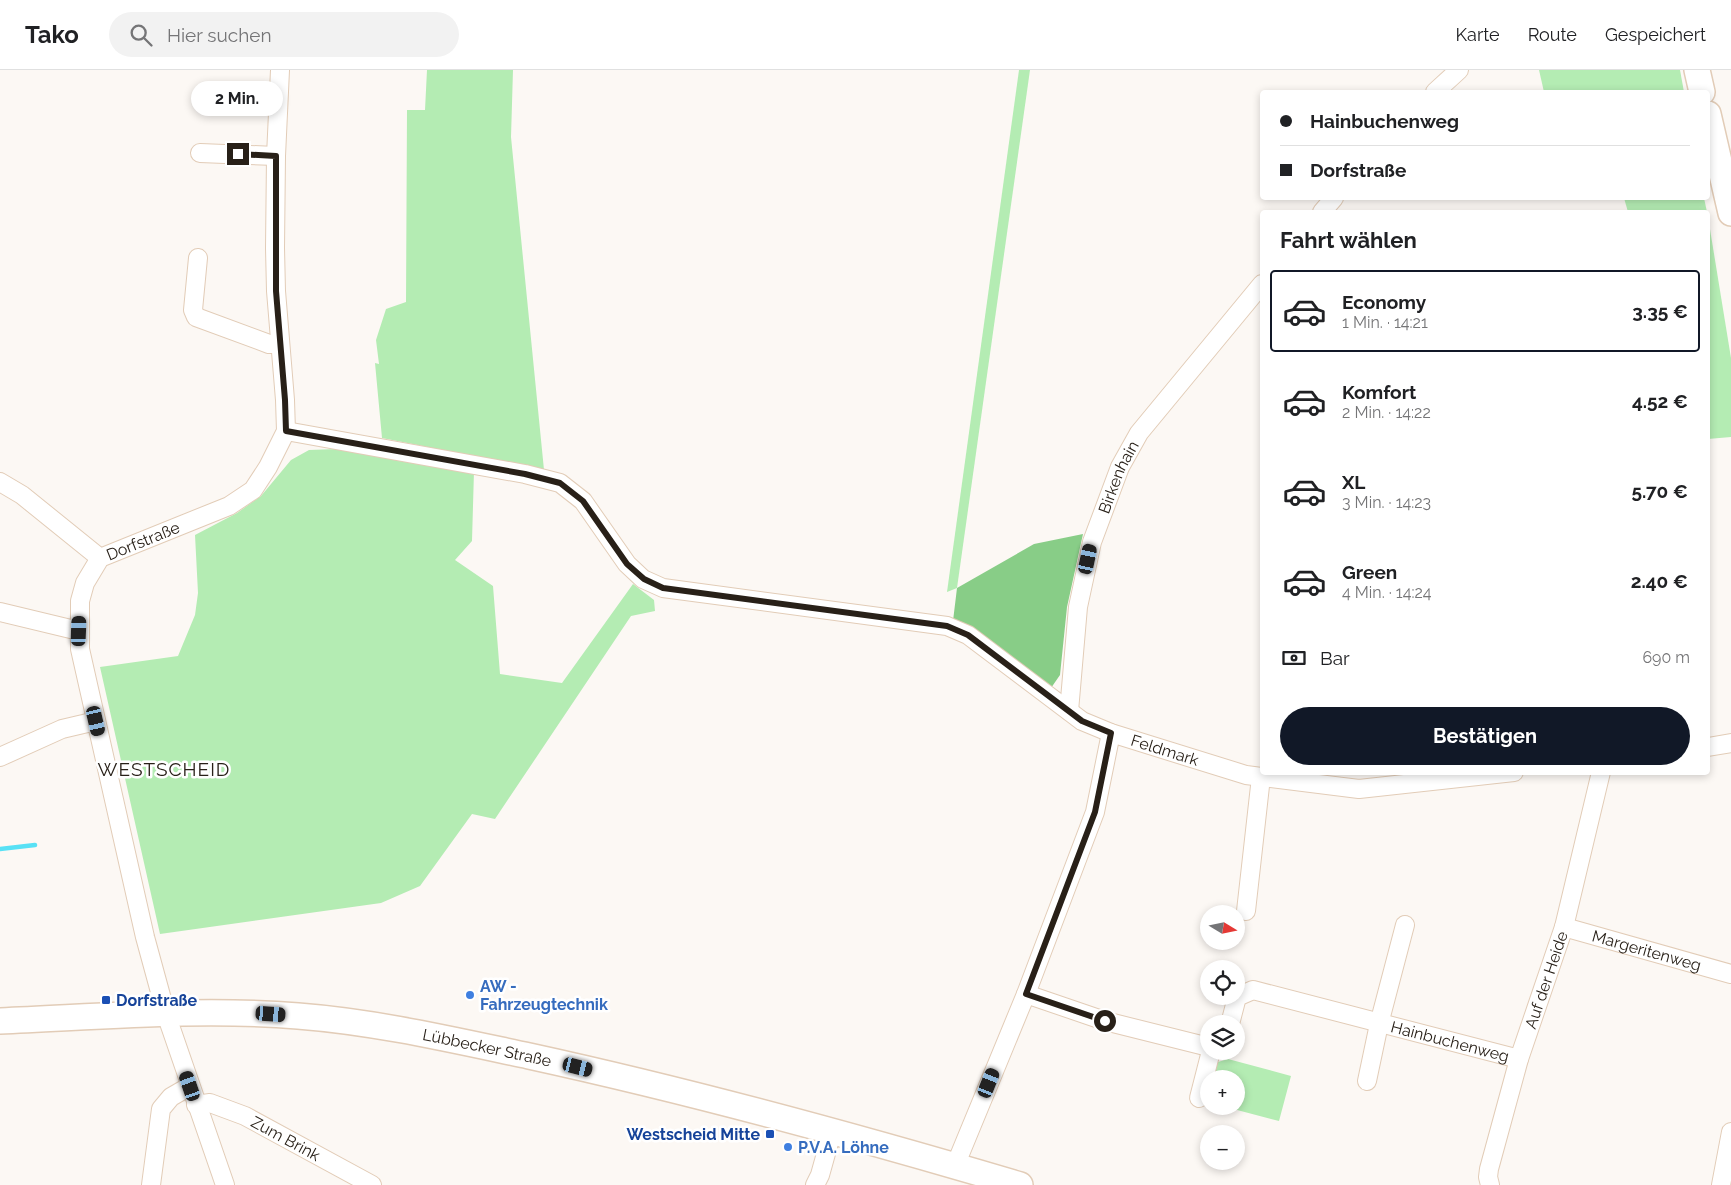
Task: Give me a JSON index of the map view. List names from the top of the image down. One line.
{"streets":{"main road":["Lübbecker Straße"],"street":["Birkenhain","Dorfstraße","Feldmark","Margeritenweg","Auf der Heide","Hainbuchenweg","Zum Brink"]},"crossings":[["Birkenhain","Feldmark"],["Dorfstraße","Feldmark"],["Dorfstraße","Lübbecker Straße"],["Dorfstraße","Zum Brink"],["Margeritenweg","Auf der Heide"],["Auf der Heide","Hainbuchenweg"]],"districts":["WESTSCHEID"],"places":{"other":["AW - Fahrzeugtechnik","P.V.A. Löhne"],"transit":["Dorfstraße","Westscheid Mitte"]},"north":"right","page":{"header":"Tako","search":"Hier suchen","nav":["Karte","Route","Gespeichert"],"bubble":"2 Min.","banner":["Hainbuchenweg","Dorfstraße"],"heading":"Fahrt wählen","list":[{"name":"Economy","note":"1 Min. · 14:21","value":"3.35 €"},{"name":"Komfort","note":"2 Min. · 14:22","value":"4.52 €"},{"name":"XL","note":"3 Min. · 14:23","value":"5.70 €"},{"name":"Green","note":"4 Min. · 14:24","value":"2.40 €"}],"pay":["Bar","690 m"],"buttons":"Bestätigen","map_buttons":["+","−"]}}
